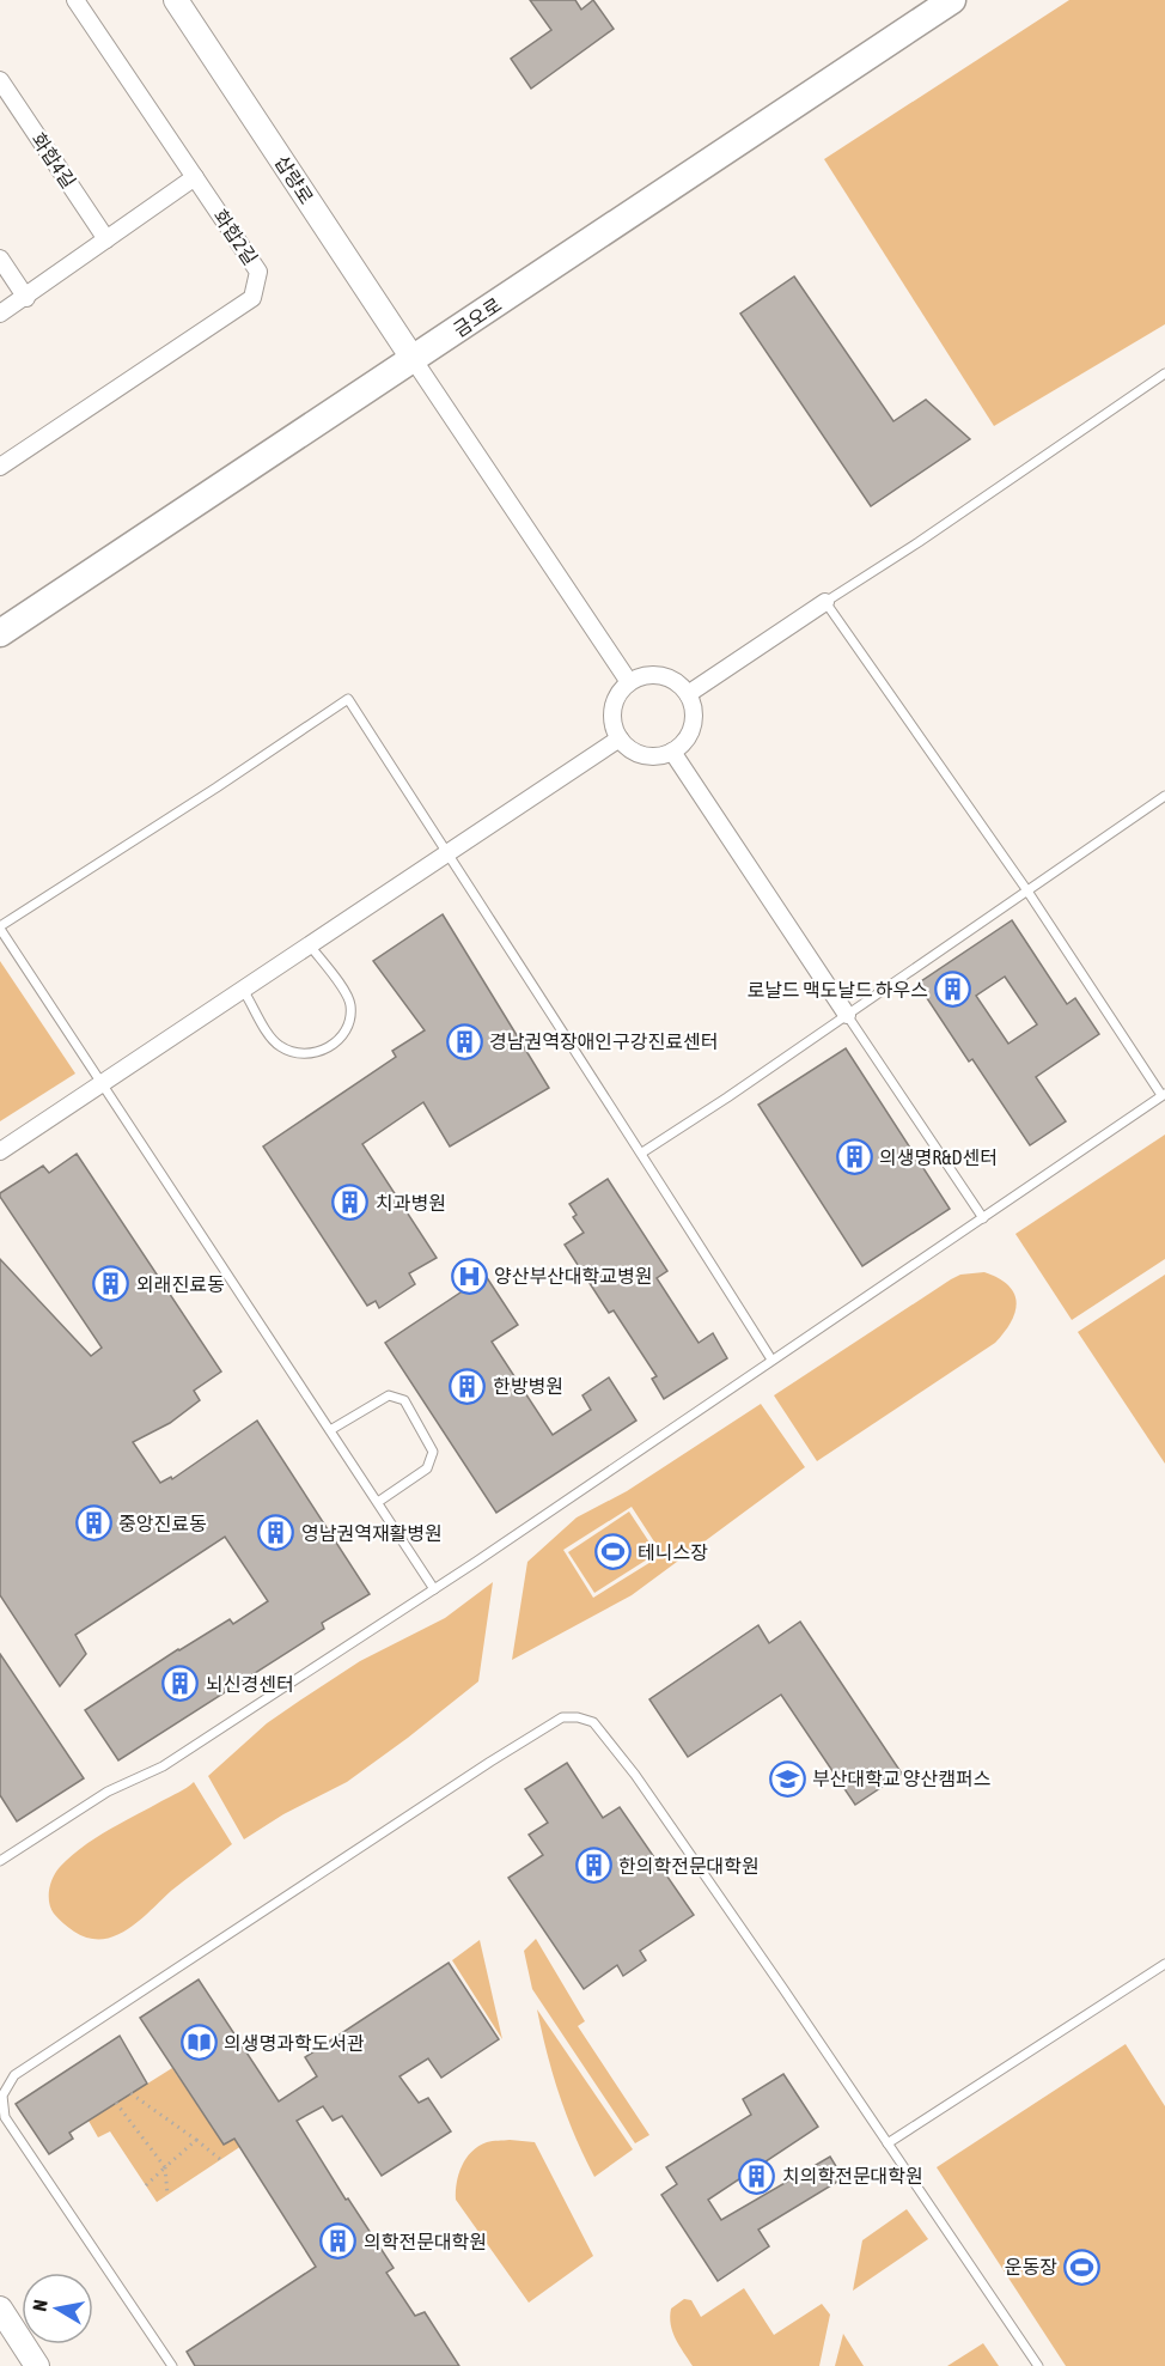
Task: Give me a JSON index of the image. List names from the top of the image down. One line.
{"streets":{"main road":["금오로"],"street":["화합4길","삽량로","화합2길"]},"crossings":[["삽량로","금오로"]],"places":{"building":["로날드 맥도날드 하우스","경남권역장애인구강진료센터","의생명R&D센터","치과병원","외래진료동","한방병원","중앙진료동","영남권역재활병원","뇌신경센터","한의학전문대학원","치의학전문대학원","의학전문대학원"],"hospital":["양산부산대학교병원"],"sports":["테니스장","운동장"],"school or university":["부산대학교 양산캠퍼스"],"library":["의생명과학도서관"]},"north":"left"}
